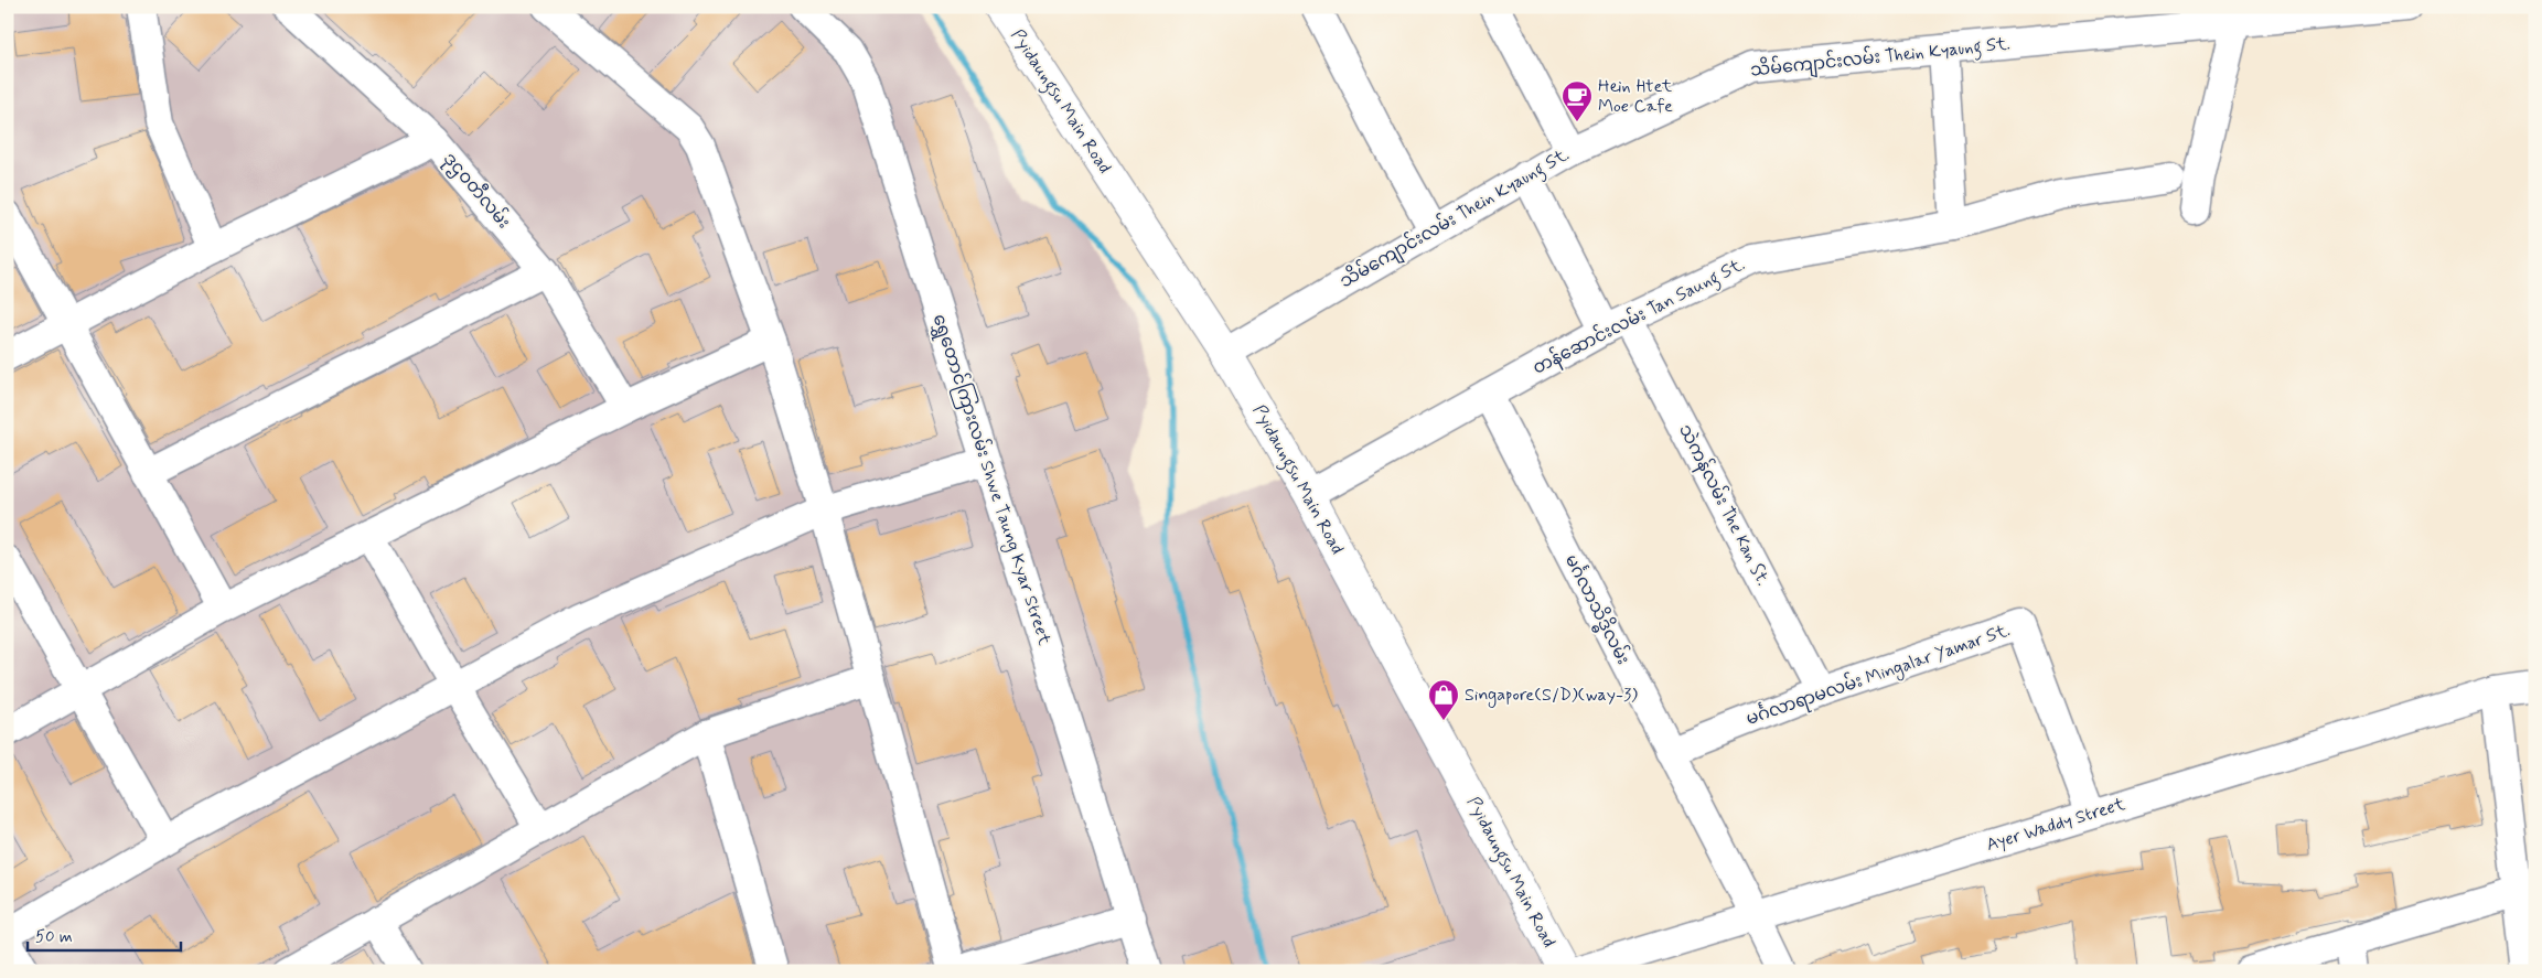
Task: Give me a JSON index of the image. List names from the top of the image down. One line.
{"streets":{"main road":["Pyidaungsu Main Road"],"street":["သိမ်ကျောင်းလမ်း Thein Kyaung St.","ဒုဌဝတီလမ်း","တန်ဆောင်းလမ်း Tan Saung St.","ရွှေတောင်ကြားလမ်း Shwe Taung Kyar Street","သဲကန်လမ်း The Kan St.","မင်္ဂလာသိဒ္ဓိလမ်း","မင်္ဂလာရာမလမ်း Mingalar Yamar St.","Ayer Waddy Street"]},"crossings":[["သိမ်ကျောင်းလမ်း Thein Kyaung St.","Pyidaungsu Main Road"],["သိမ်ကျောင်းလမ်း Thein Kyaung St.","သဲကန်လမ်း The Kan St."],["Pyidaungsu Main Road","တန်ဆောင်းလမ်း Tan Saung St."],["တန်ဆောင်းလမ်း Tan Saung St.","သဲကန်လမ်း The Kan St."],["တန်ဆောင်းလမ်း Tan Saung St.","မင်္ဂလာသိဒ္ဓိလမ်း"],["သဲကန်လမ်း The Kan St.","မင်္ဂလာရာမလမ်း Mingalar Yamar St."],["မင်္ဂလာသိဒ္ဓိလမ်း","မင်္ဂလာရာမလမ်း Mingalar Yamar St."],["မင်္ဂလာသိဒ္ဓိလမ်း","Ayer Waddy Street"],["မင်္ဂလာရာမလမ်း Mingalar Yamar St.","Ayer Waddy Street"]],"places":{"cafe":["Hein Htet Moe Cafe"],"shop":["Singapore(S/D)(way-3)"]},"scale_bar":"50 m"}
